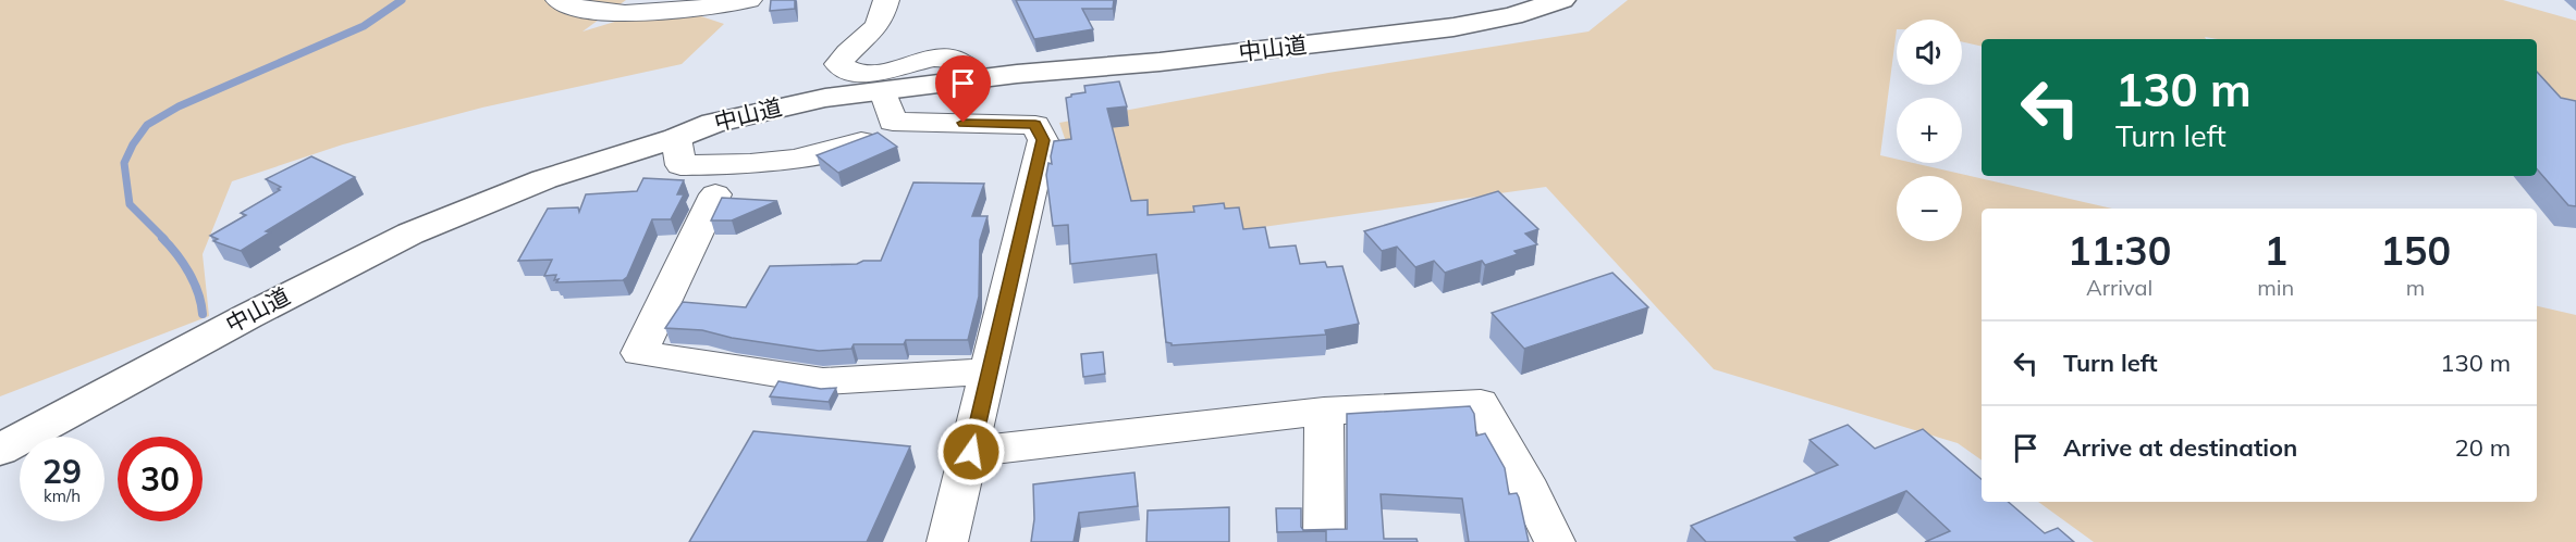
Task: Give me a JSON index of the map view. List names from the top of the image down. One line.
{"streets":{"highway":["中山道"]},"page":{"map_buttons":["+","−"],"turn":["130 m","Turn left"],"eta":["11:30","Arrival","1","min","150","m"],"list":[{"name":"Turn left","value":"130 m"},{"name":"Arrive at destination","value":"20 m"}],"speed":"29 km/h","limit":"30"}}
